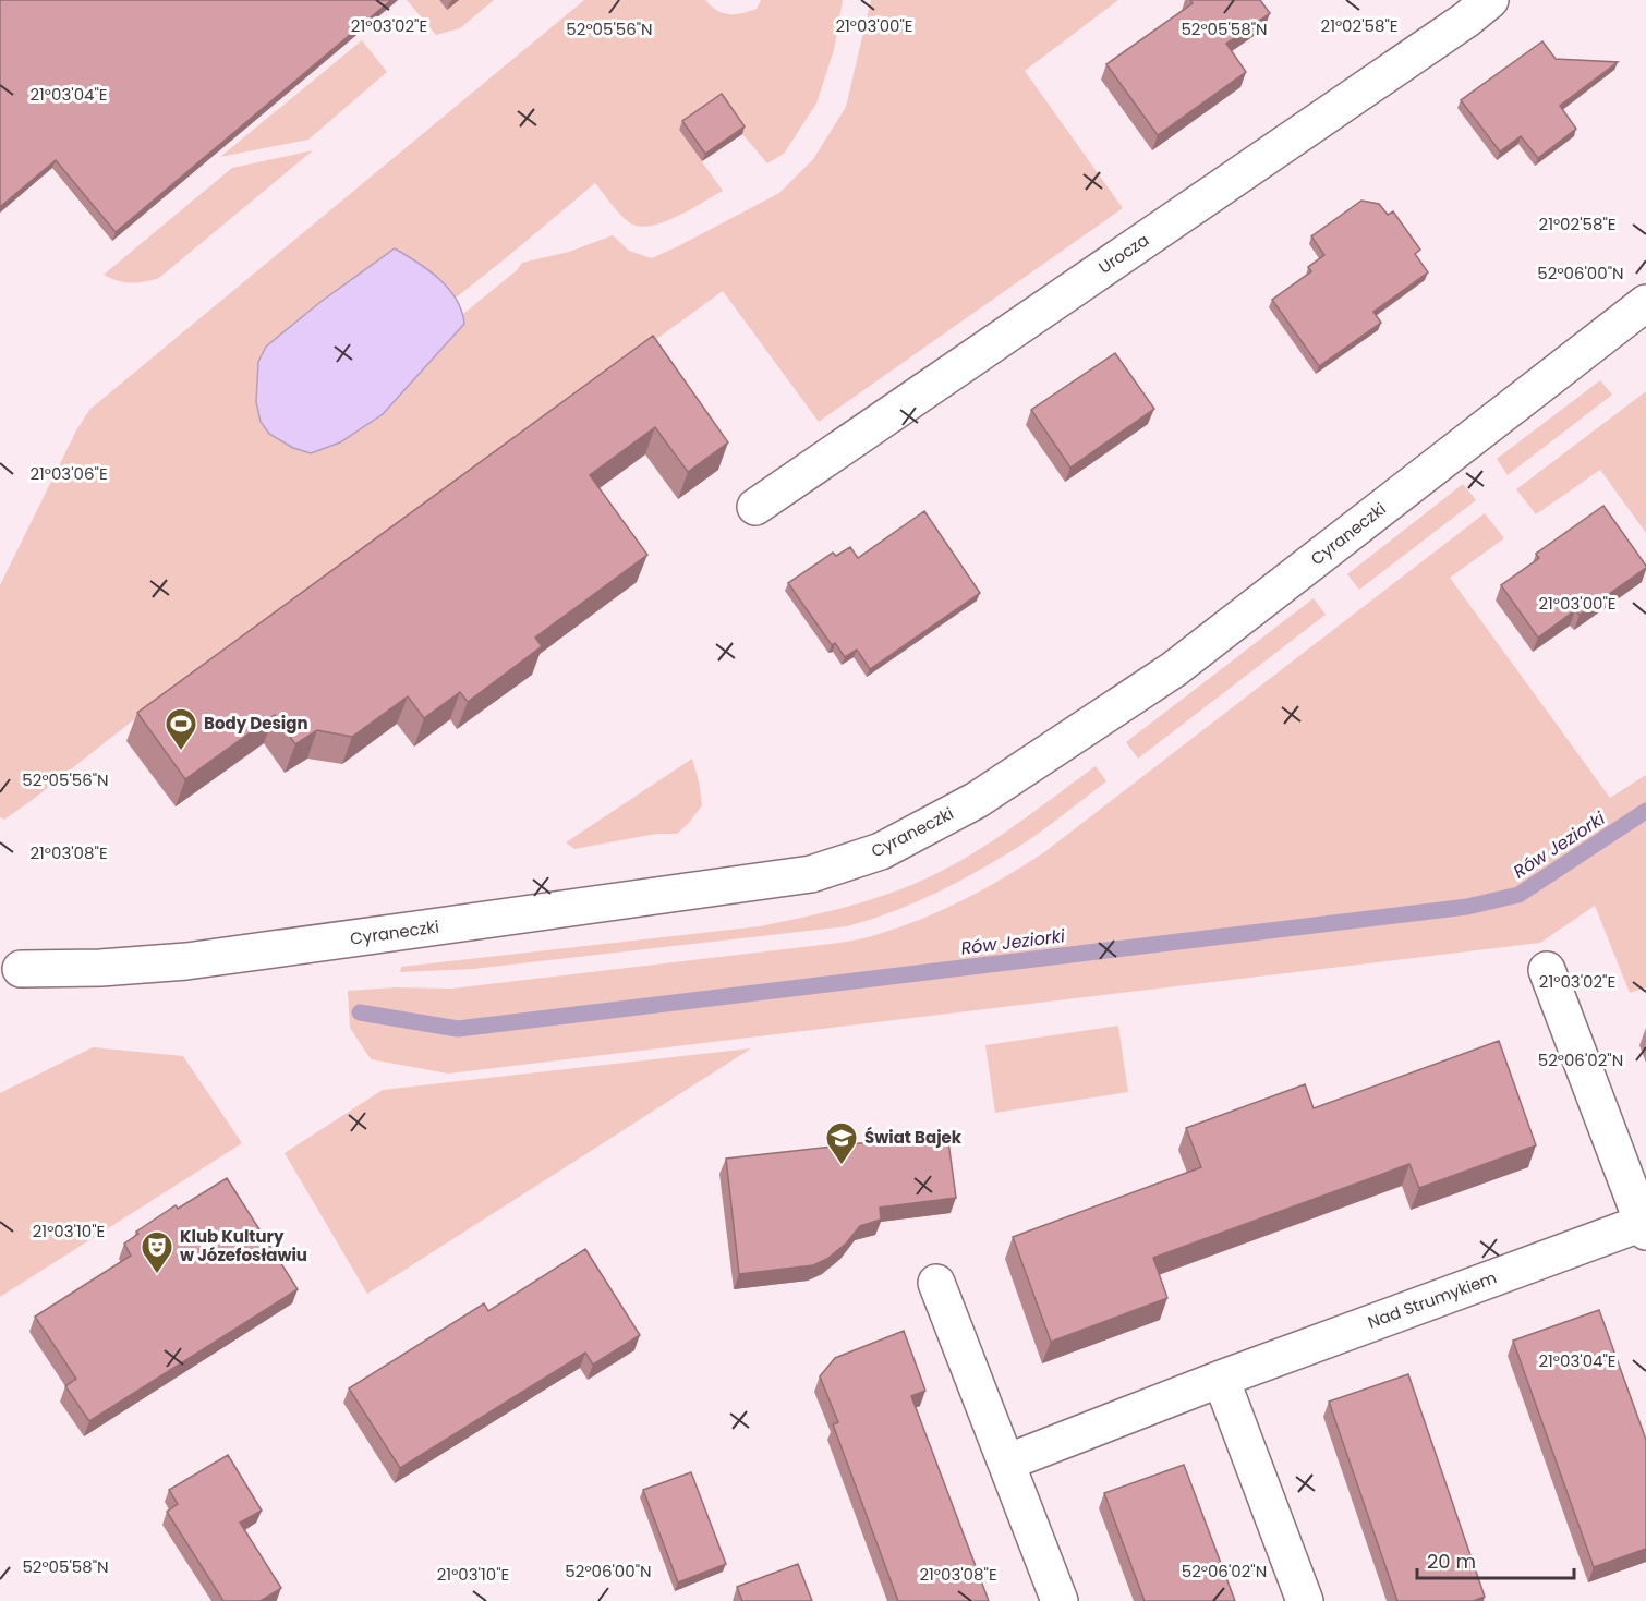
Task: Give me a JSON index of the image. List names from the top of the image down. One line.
{"streets":{"street":["Urocza","Cyraneczki","Nad Strumykiem"]},"water":["Rów Jeziorki"],"places":{"sports":["Body Design"],"school or university":["Świat Bajek"],"theatre":["Klub Kultury w Józefosławiu"]},"scale_bar":"20 m","coordinates":["21°03'02\"E","21°03'00\"E","21°02'58\"E","52°05'56\"N","52°05'58\"N","21°03'04\"E","52°06'00\"N","21°03'06\"E","21°03'08\"E","52°06'02\"N","21°03'10\"E"]}
